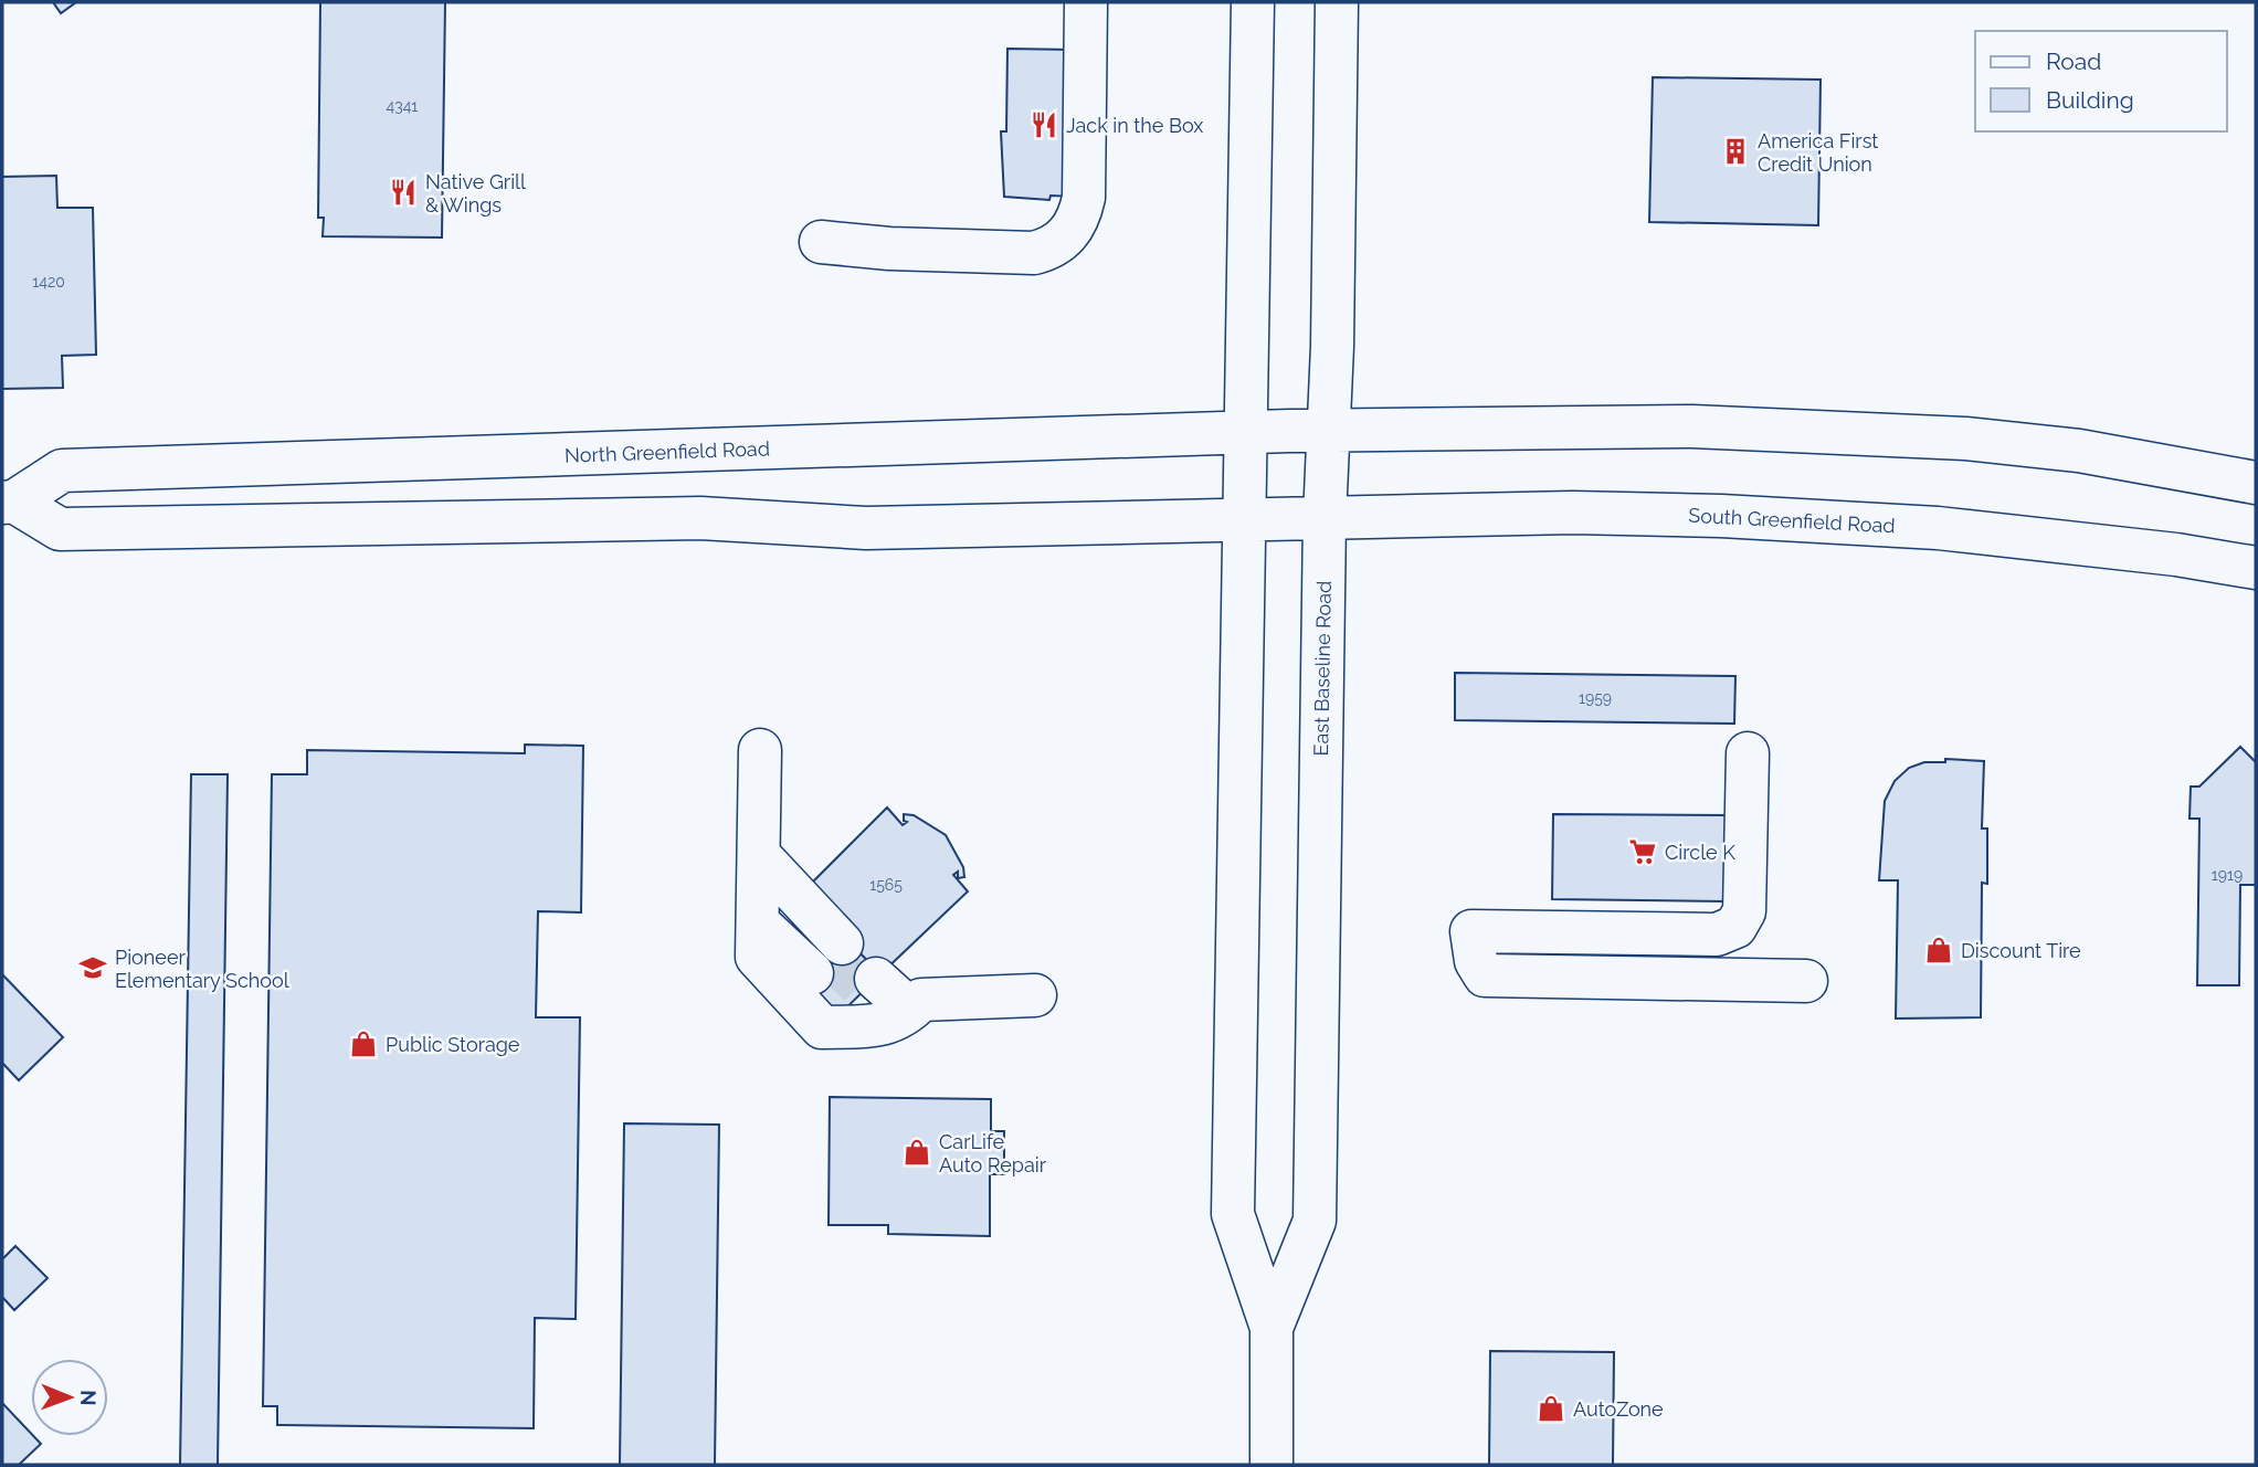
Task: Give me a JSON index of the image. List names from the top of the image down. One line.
{"streets":{"main road":["North Greenfield Road","South Greenfield Road","East Baseline Road"]},"crossings":[["North Greenfield Road","South Greenfield Road"],["North Greenfield Road","East Baseline Road"],["South Greenfield Road","East Baseline Road"]],"places":{"restaurant":["Jack in the Box","Native Grill & Wings"],"building":["America First Credit Union"],"supermarket":["Circle K"],"shop":["Discount Tire","Public Storage","CarLife Auto Repair","AutoZone"],"school or university":["Pioneer Elementary School"]},"house_numbers":["4341","1420","1959","1919","1565"],"legend":["Road","Building"],"north":"right"}
